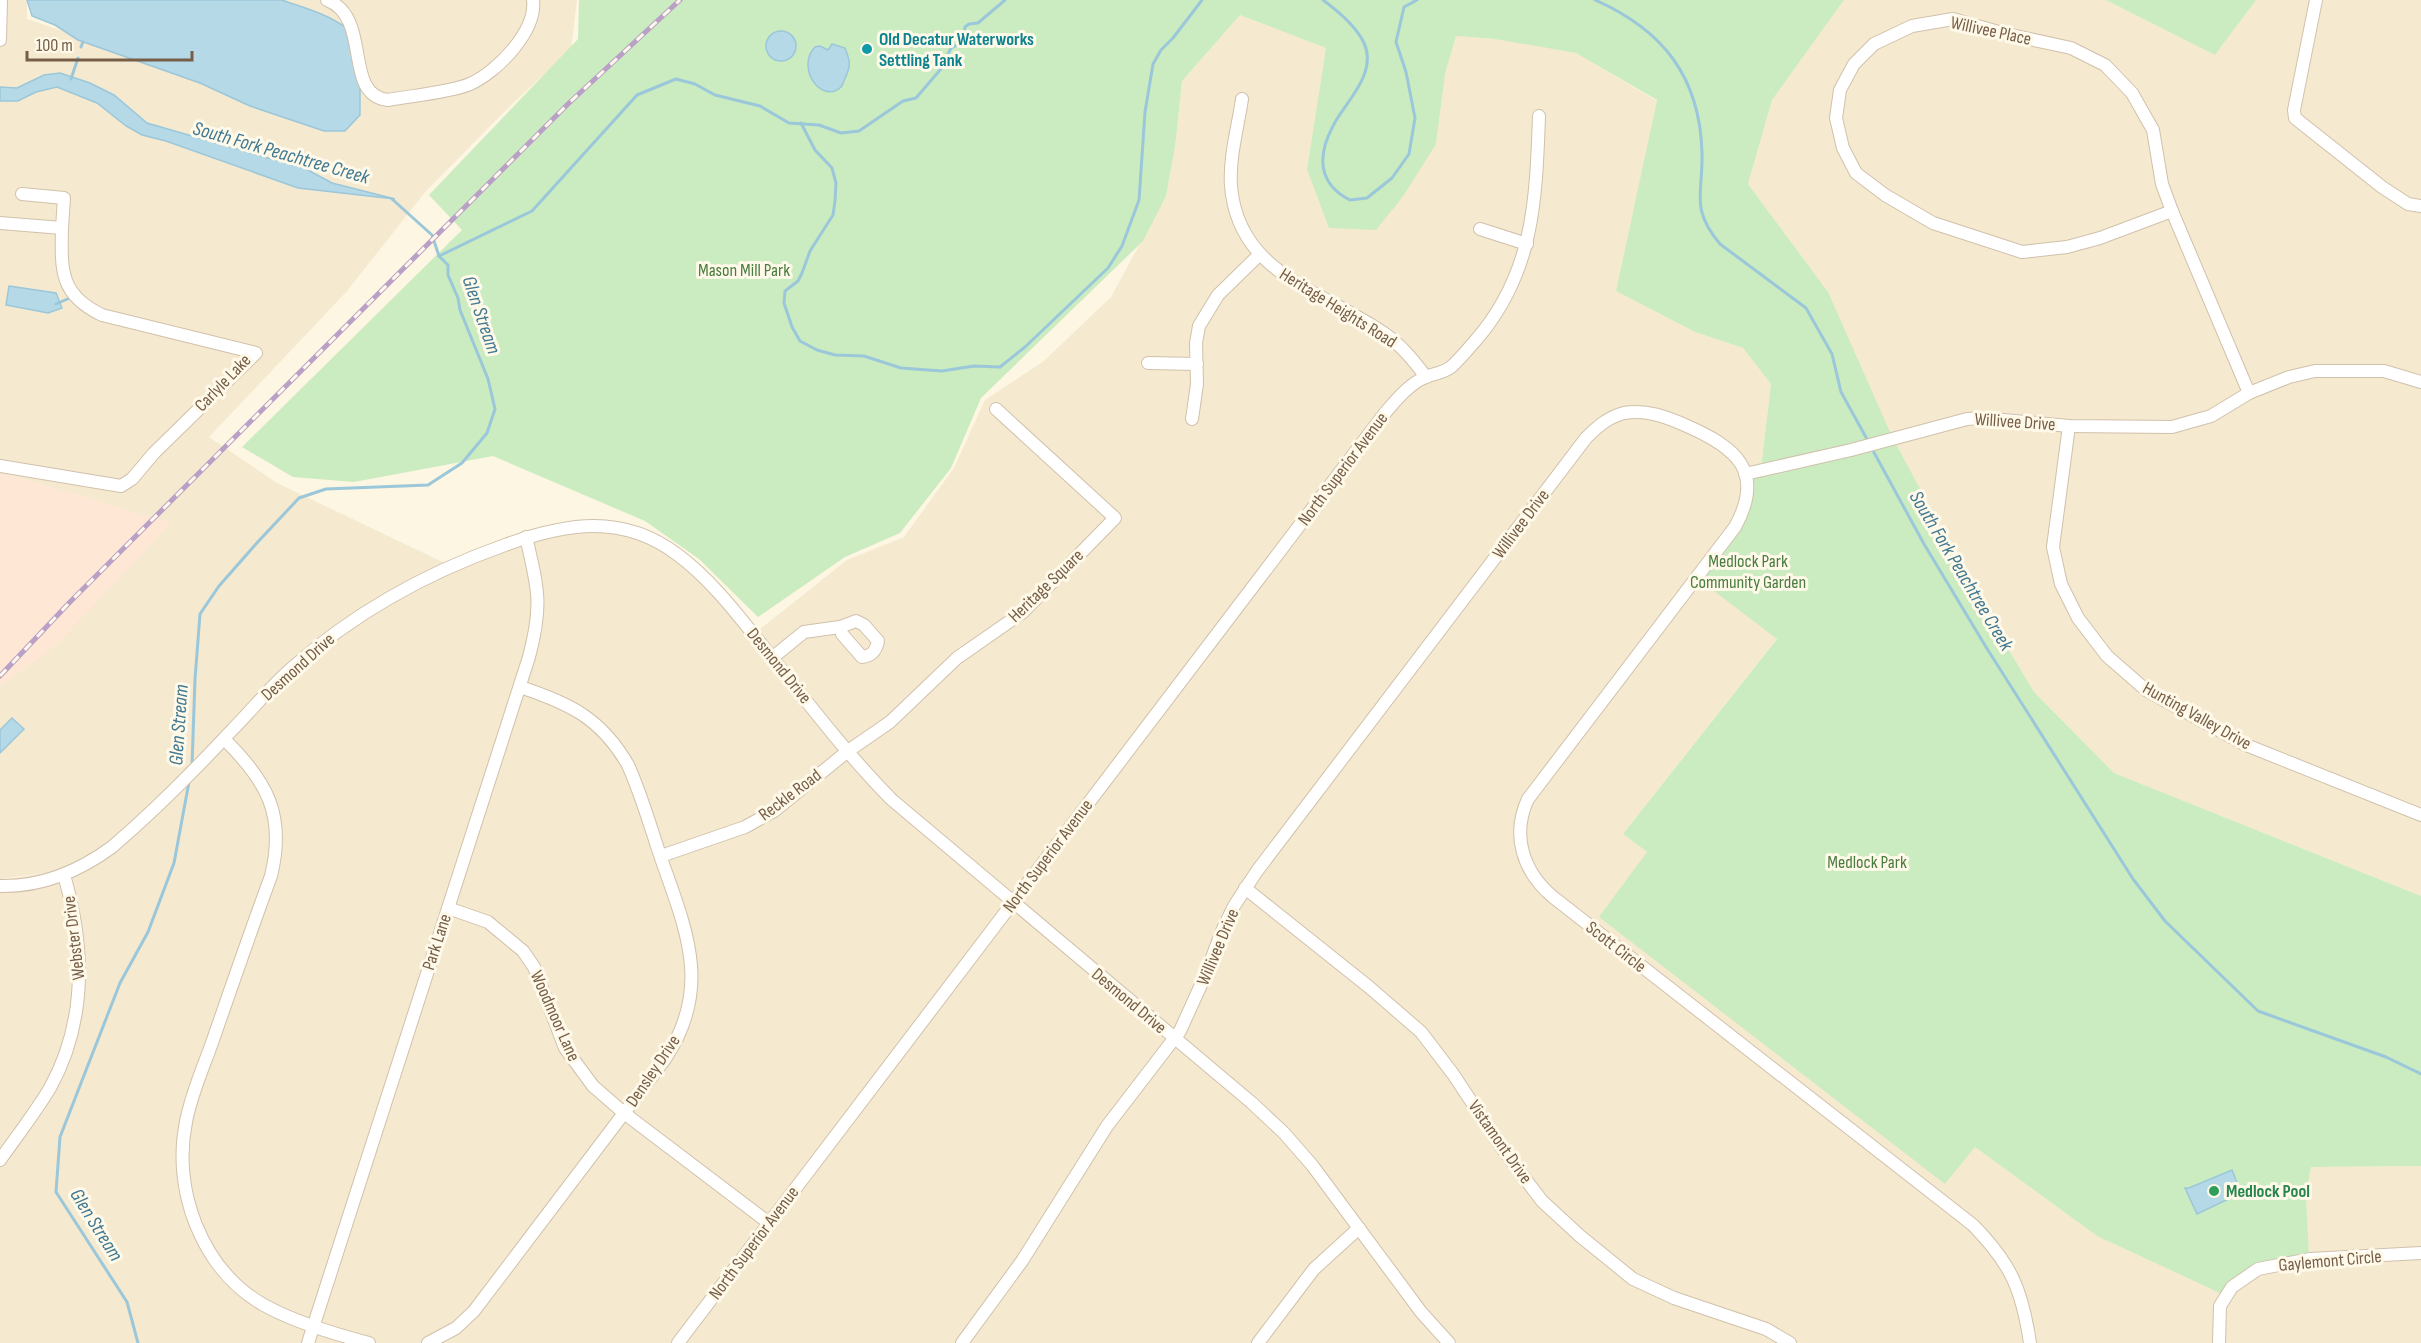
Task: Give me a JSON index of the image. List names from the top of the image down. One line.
{"streets":{"street":["Willivee Place","Heritage Heights Road","Carlyle Lake","Willivee Drive","North Superior Avenue","Heritage Square","Desmond Drive","Hunting Valley Drive","Reckle Road","Webster Drive","Park Lane","Scott Circle","Woodmoor Lane","Densley Drive","Vistamont Drive","Gaylemont Circle"]},"crossings":[["Willivee Place","Willivee Drive"],["Heritage Heights Road","North Superior Avenue"],["Willivee Drive","Desmond Drive"],["Willivee Drive","Hunting Valley Drive"],["Willivee Drive","Scott Circle"],["Willivee Drive","Vistamont Drive"],["North Superior Avenue","Desmond Drive"],["North Superior Avenue","Woodmoor Lane"],["Heritage Square","Desmond Drive"],["Heritage Square","Reckle Road"],["Desmond Drive","Reckle Road"],["Desmond Drive","Webster Drive"],["Desmond Drive","Park Lane"],["Reckle Road","Densley Drive"],["Park Lane","Woodmoor Lane"],["Park Lane","Densley Drive"],["Woodmoor Lane","Densley Drive"]],"water":["South Fork Peachtree Creek","Glen Stream"],"parks":["Mason Mill Park","Medlock Park Community Garden","Medlock Park"],"places":["Old Decatur Waterworks Settling Tank","Medlock Pool"],"scale_bar":"100 m"}
